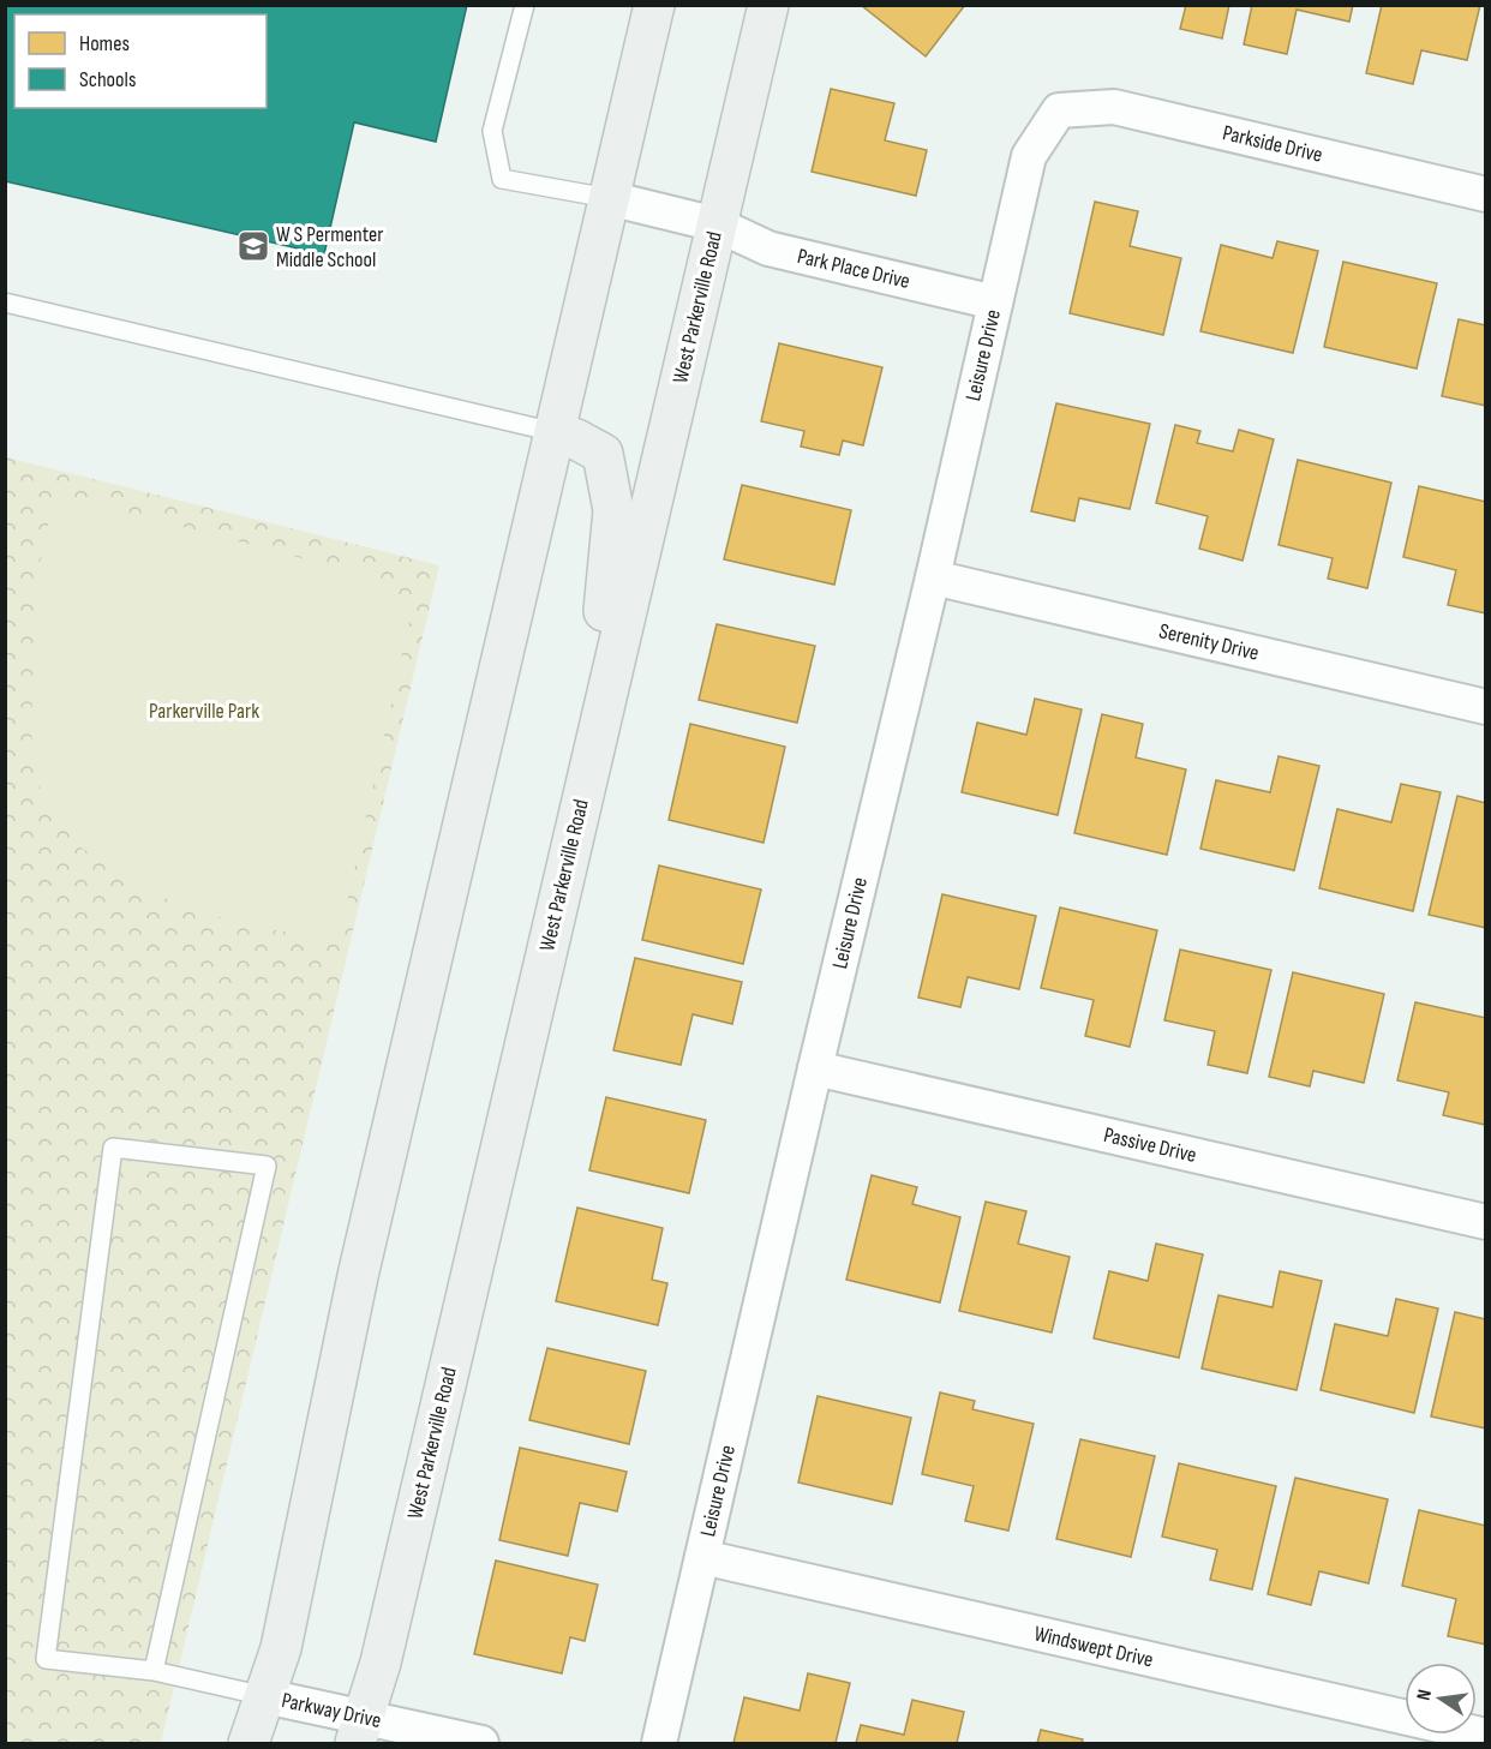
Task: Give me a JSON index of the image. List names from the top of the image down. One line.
{"streets":{"main road":["West Parkerville Road"],"street":["Parkside Drive","Park Place Drive","Leisure Drive","Serenity Drive","Passive Drive","Windswept Drive","Parkway Drive"]},"crossings":[["Parkside Drive","Leisure Drive"],["Park Place Drive","West Parkerville Road"],["Park Place Drive","Leisure Drive"],["West Parkerville Road","Parkway Drive"],["Leisure Drive","Serenity Drive"],["Leisure Drive","Passive Drive"],["Leisure Drive","Windswept Drive"]],"parks":["Parkerville Park"],"places":{"school or university":["W S Permenter Middle School"]},"legend":["Homes","Schools"],"north":"left"}
